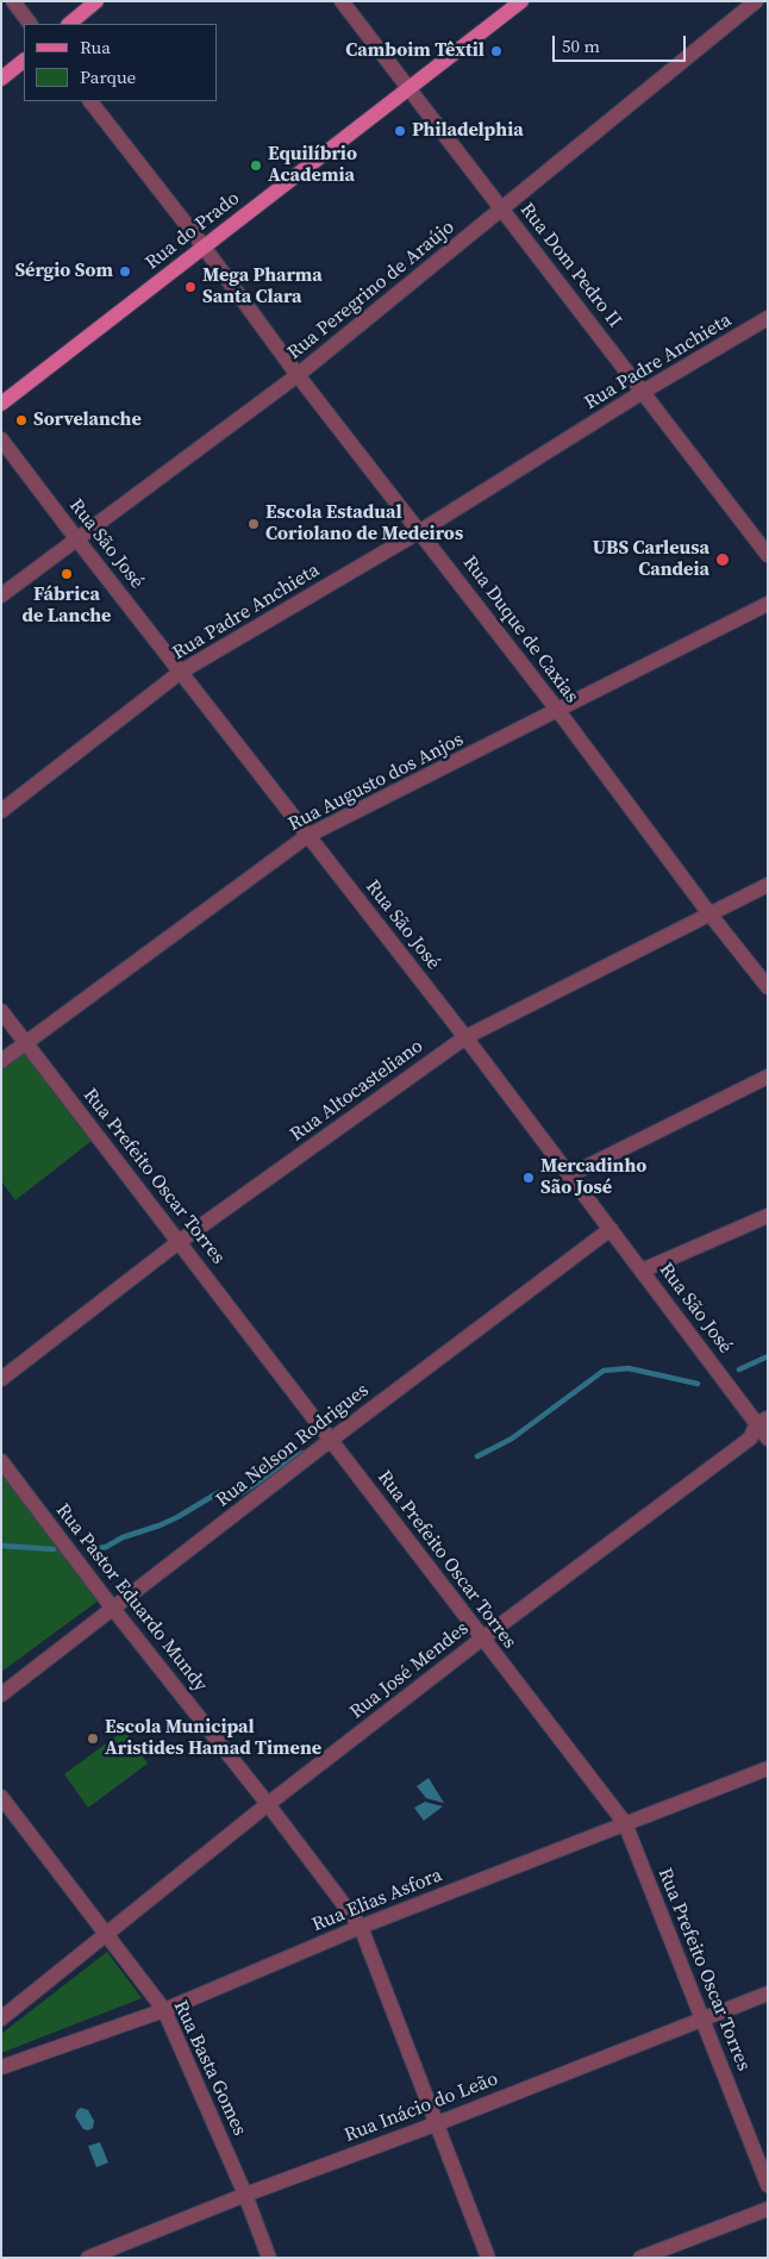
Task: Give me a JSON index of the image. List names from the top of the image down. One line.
{"streets":{"main road":["Rua do Prado"],"street":["Rua Dom Pedro II","Rua Peregrino de Araújo","Rua Padre Anchieta","Rua São José","Rua Duque de Caxias","Rua Augusto dos Anjos","Rua Altocasteliano","Rua Prefeito Oscar Torres","Rua Nelson Rodrigues","Rua Pastor Eduardo Mundy","Rua José Mendes","Rua Elias Asfora","Rua Basta Gomes","Rua Inácio do Leão"]},"crossings":[["Rua do Prado","Rua Dom Pedro II"],["Rua do Prado","Rua Duque de Caxias"],["Rua Dom Pedro II","Rua Peregrino de Araújo"],["Rua Dom Pedro II","Rua Padre Anchieta"],["Rua Peregrino de Araújo","Rua São José"],["Rua Peregrino de Araújo","Rua Duque de Caxias"],["Rua Padre Anchieta","Rua São José"],["Rua Padre Anchieta","Rua Duque de Caxias"],["Rua São José","Rua Augusto dos Anjos"],["Rua São José","Rua Altocasteliano"],["Rua São José","Rua Nelson Rodrigues"],["Rua São José","Rua José Mendes"],["Rua Duque de Caxias","Rua Augusto dos Anjos"],["Rua Duque de Caxias","Rua Altocasteliano"],["Rua Augusto dos Anjos","Rua Prefeito Oscar Torres"],["Rua Altocasteliano","Rua Prefeito Oscar Torres"],["Rua Prefeito Oscar Torres","Rua Nelson Rodrigues"],["Rua Prefeito Oscar Torres","Rua José Mendes"],["Rua Prefeito Oscar Torres","Rua Elias Asfora"],["Rua Prefeito Oscar Torres","Rua Inácio do Leão"],["Rua Nelson Rodrigues","Rua Pastor Eduardo Mundy"],["Rua Pastor Eduardo Mundy","Rua José Mendes"],["Rua Pastor Eduardo Mundy","Rua Elias Asfora"],["Rua Pastor Eduardo Mundy","Rua Inácio do Leão"],["Rua José Mendes","Rua Basta Gomes"],["Rua Elias Asfora","Rua Basta Gomes"],["Rua Basta Gomes","Rua Inácio do Leão"]],"places":["Camboim Têxtil","Philadelphia","Equilíbrio Academia","Sérgio Som","Mega Pharma Santa Clara","Sorvelanche","Escola Estadual Coriolano de Medeiros","UBS Carleusa Candeia","Fábrica de Lanche","Mercadinho São José","Escola Municipal Aristides Hamad Timene"],"legend":["Rua","Parque"],"scale_bar":"50 m"}
